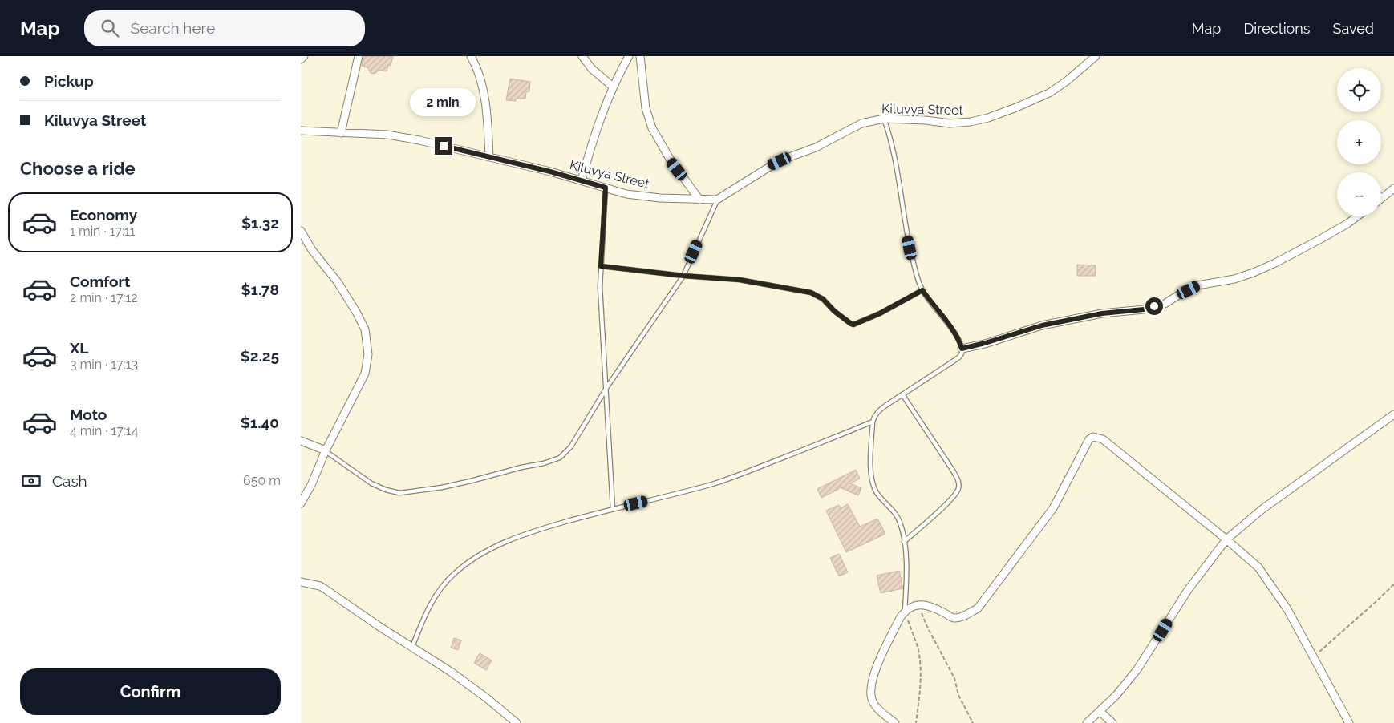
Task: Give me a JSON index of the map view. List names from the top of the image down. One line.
{"streets":{"street":["Kiluvya Street"]},"page":{"header":"Map","search":"Search here","nav":["Map","Directions","Saved"],"banner":["Pickup","Kiluvya Street"],"map_buttons":["+","−"],"bubble":"2 min","heading":"Choose a ride","list":[{"name":"Economy","note":"1 min · 17:11","value":"$1.32"},{"name":"Comfort","note":"2 min · 17:12","value":"$1.78"},{"name":"XL","note":"3 min · 17:13","value":"$2.25"},{"name":"Moto","note":"4 min · 17:14","value":"$1.40"}],"pay":["Cash","650 m"],"buttons":"Confirm"}}
